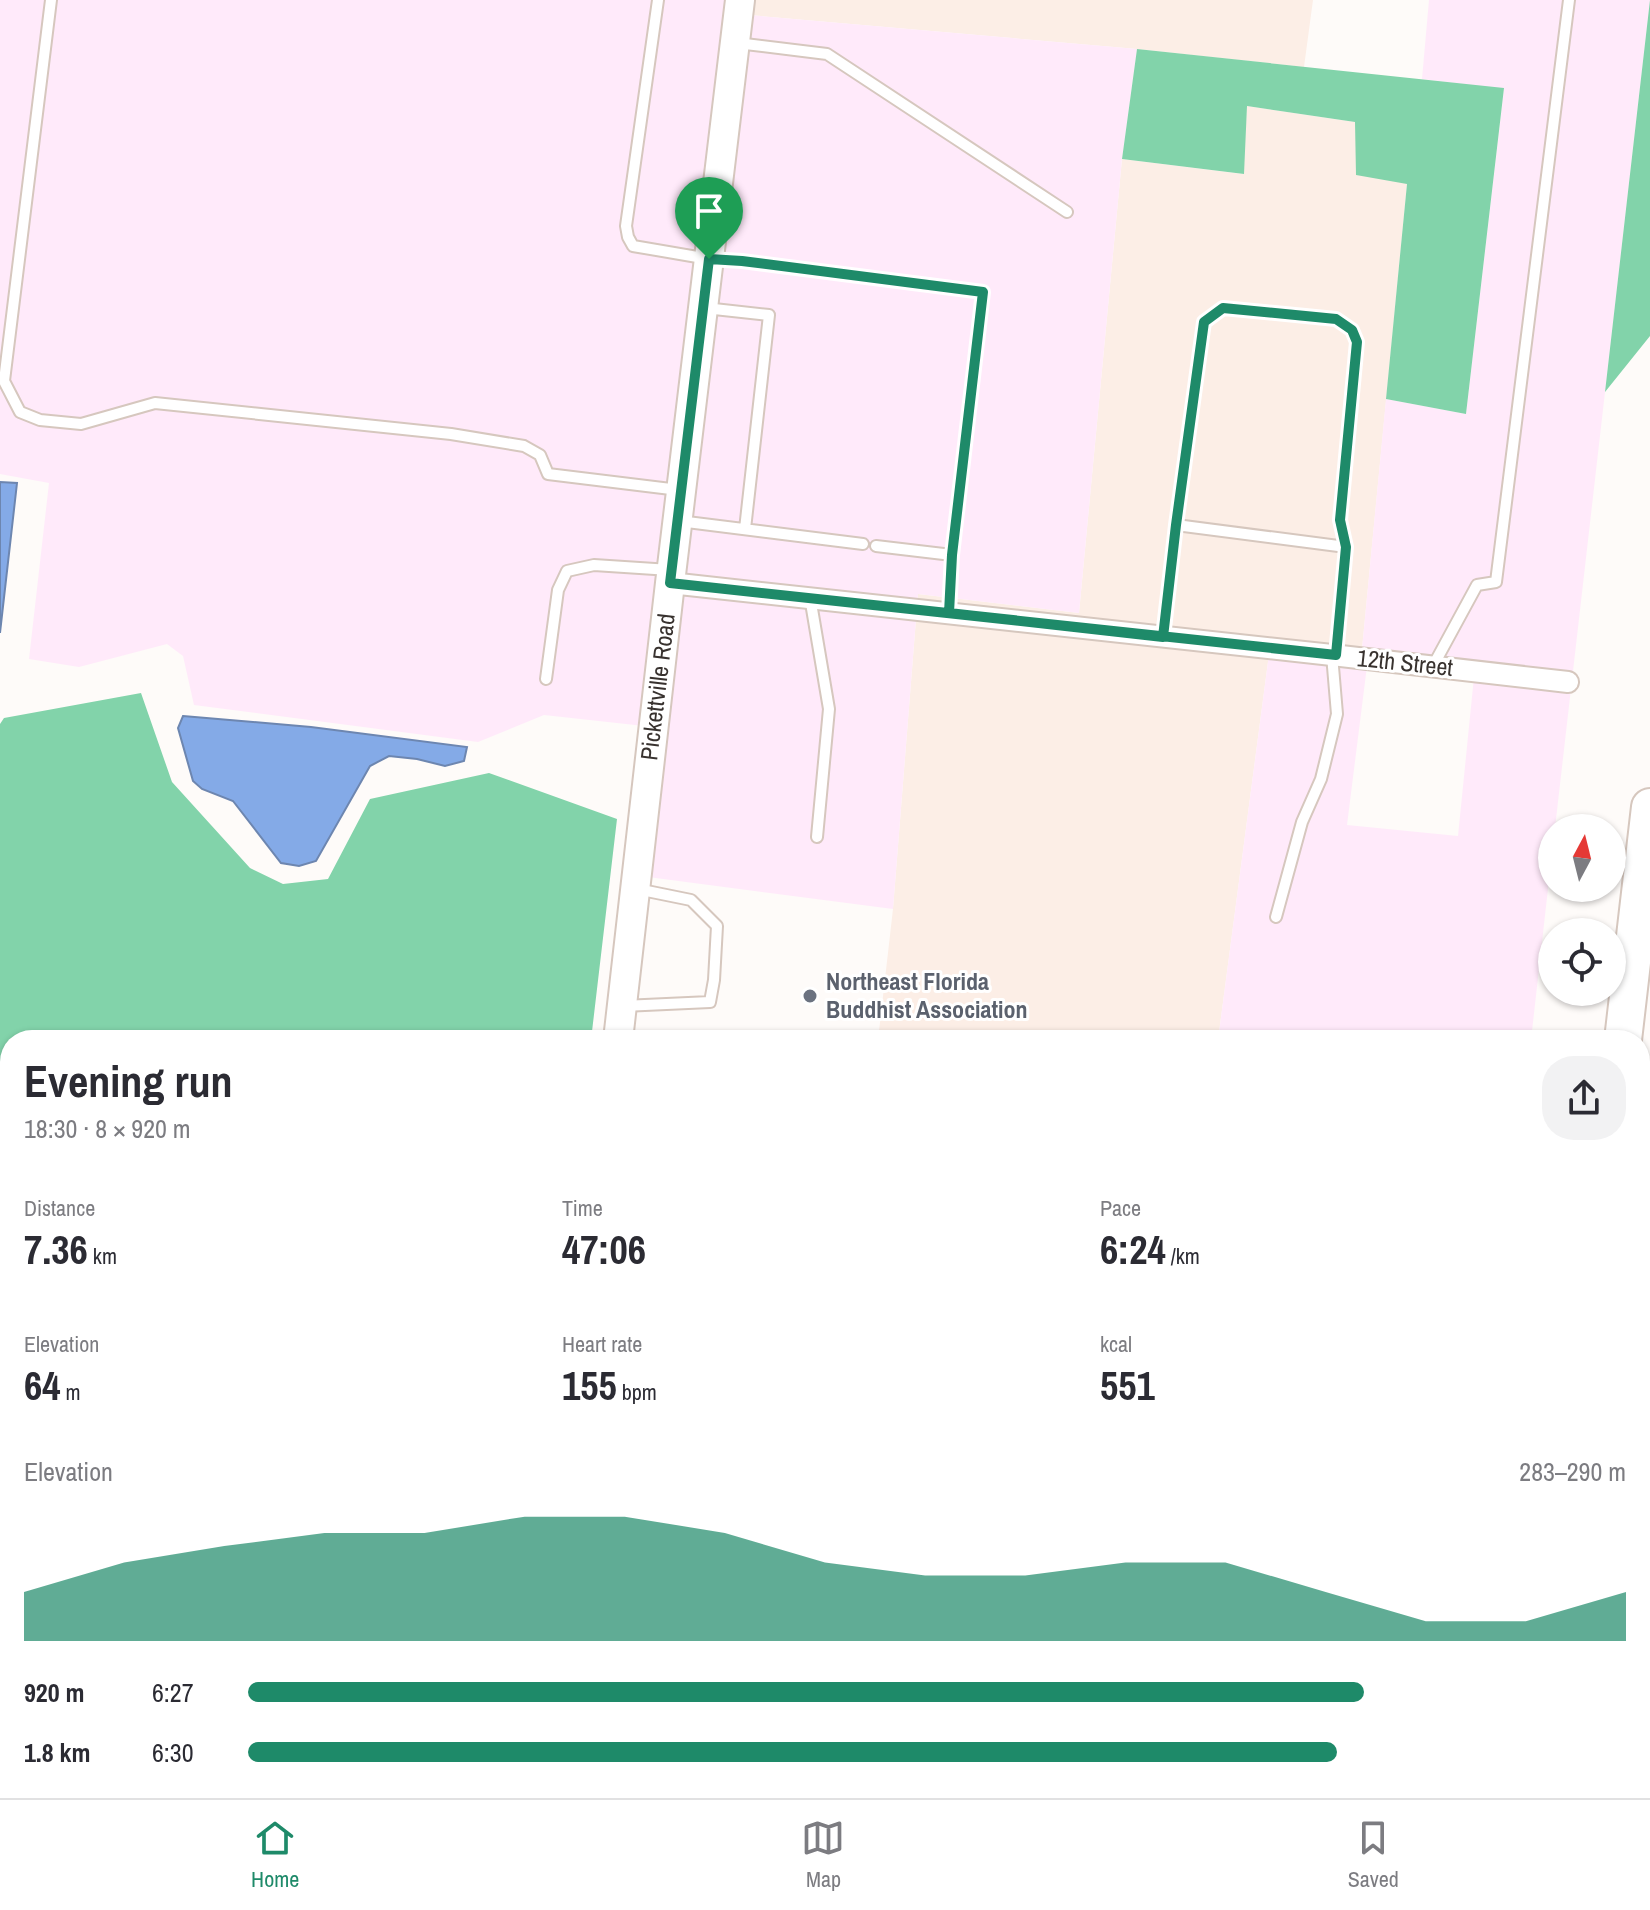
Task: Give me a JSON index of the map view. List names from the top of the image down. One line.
{"streets":{"street":["12th Street","Pickettville Road"]},"crossings":[["12th Street","Pickettville Road"]],"places":["Northeast Florida Buddhist Association"],"north":"top","page":{"heading":["Evening run","18:30 · 8 × 920 m"],"stats":[["Distance","7.36 km"],["Time","47:06"],["Pace","6:24 /km"],["Elevation","64 m"],["Heart rate","155 bpm"],["kcal","551"]],"chart":["Elevation","283–290 m"],"list":[{"name":"920 m","note":"6:27"},{"name":"1.8 km","note":"6:30"}],"tabs":["Home","Map","Saved"]}}
